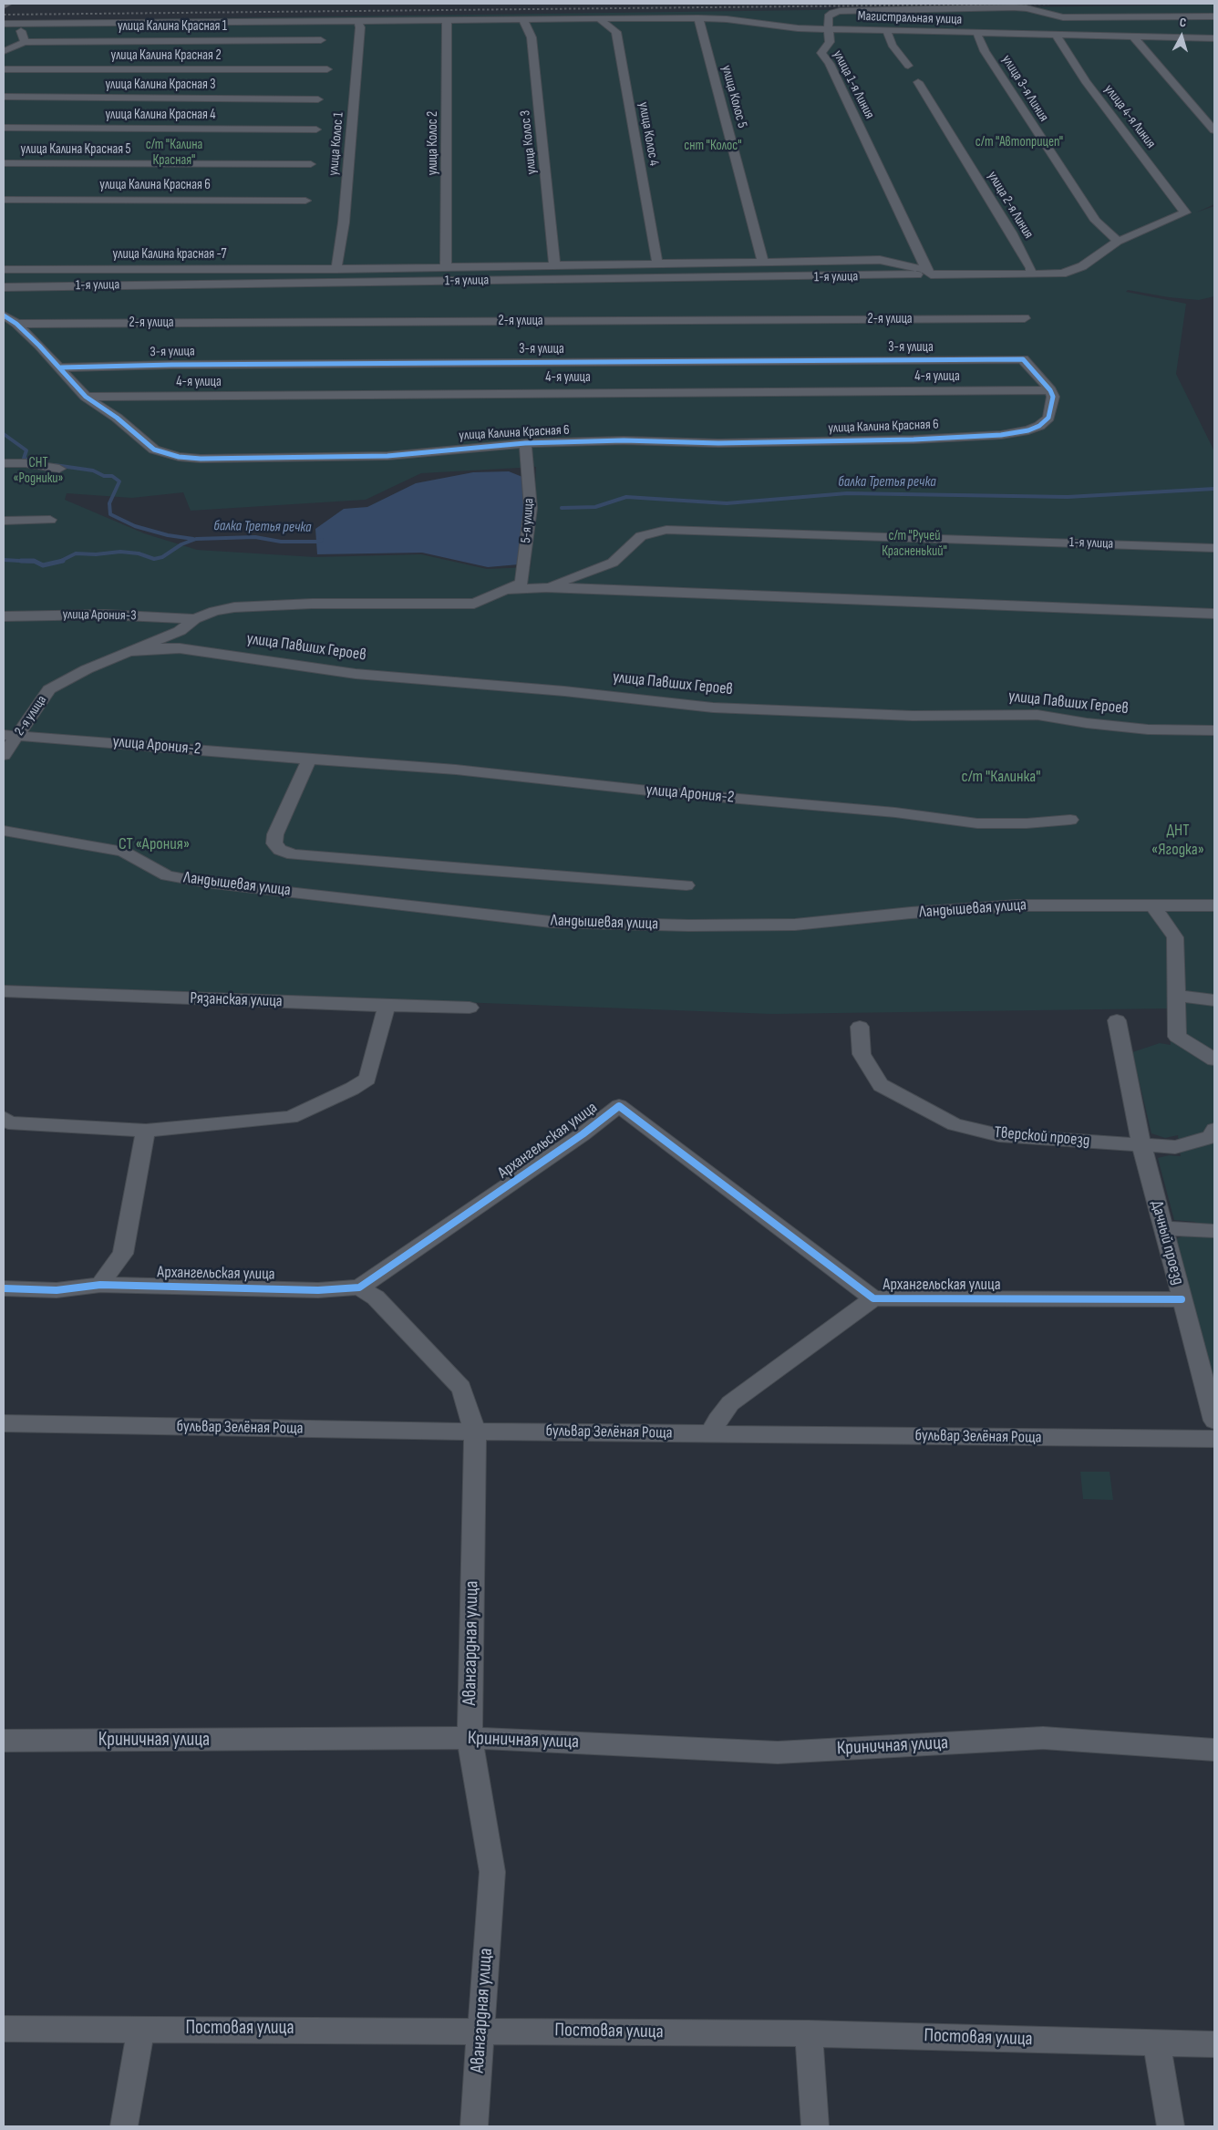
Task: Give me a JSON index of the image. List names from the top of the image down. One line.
{"streets":{"street":["Магистральная улица","улица Калина Красная 1","улица Калина Красная 2","улица Калина Красная 3","улица 1-я Линия","улица 3-я Линия","улица Колос 5","улица Калина Красная 4","улица 4-я Линия","улица Колос 4","улица Колос 3","улица Колос 2","улица Колос 1","улица Калина Красная 5","улица Калина Красная 6","улица 2-я Линия","улица Калина красная -7","1-я улица","2-я улица","3-я улица","4-я улица","5-я улица","улица Арония-3","улица Павших Героев","улица Арония-2","Ландышевая улица","Рязанская улица","Тверской проезд","Архангельская улица","Дачный проезд","бульвар Зелёная Роща","Авангардная улица","Криничная улица","Постовая улица"]},"crossings":[["Магистральная улица","улица 1-я Линия"],["Магистральная улица","улица 3-я Линия"],["Магистральная улица","улица Колос 5"],["Магистральная улица","улица 4-я Линия"],["Магистральная улица","улица Колос 4"],["Магистральная улица","улица Колос 3"],["Магистральная улица","улица Колос 2"],["Магистральная улица","улица Колос 1"],["улица 1-я Линия","1-я улица"],["улица 3-я Линия","1-я улица"],["улица Колос 5","1-я улица"],["улица 4-я Линия","1-я улица"],["улица Колос 4","1-я улица"],["улица Колос 3","1-я улица"],["улица Колос 2","1-я улица"],["улица Колос 1","улица Калина красная -7"],["улица Колос 1","1-я улица"],["улица Калина Красная 6","2-я улица"],["улица Калина Красная 6","3-я улица"],["улица Калина Красная 6","4-я улица"],["улица Калина Красная 6","5-я улица"],["улица 2-я Линия","1-я улица"],["улица Калина красная -7","1-я улица"],["1-я улица","2-я улица"],["1-я улица","5-я улица"],["2-я улица","5-я улица"],["2-я улица","улица Арония-3"],["2-я улица","улица Павших Героев"],["2-я улица","улица Арония-2"],["3-я улица","4-я улица"],["Тверской проезд","Дачный проезд"],["Архангельская улица","Дачный проезд"],["Архангельская улица","бульвар Зелёная Роща"],["бульвар Зелёная Роща","Авангардная улица"],["Авангардная улица","Криничная улица"],["Авангардная улица","Постовая улица"]],"water":["балка Третья речка"],"parks":["с/т \"Автоприцеп\"","с/т \"Калина Красная\"","снт \"Колос\"","СНТ «Родники»","с/т \"Ручей Красненький\"","с/т \"Калинка\"","ДНТ «Ягодка»","СТ «Арония»"],"north":"top"}
